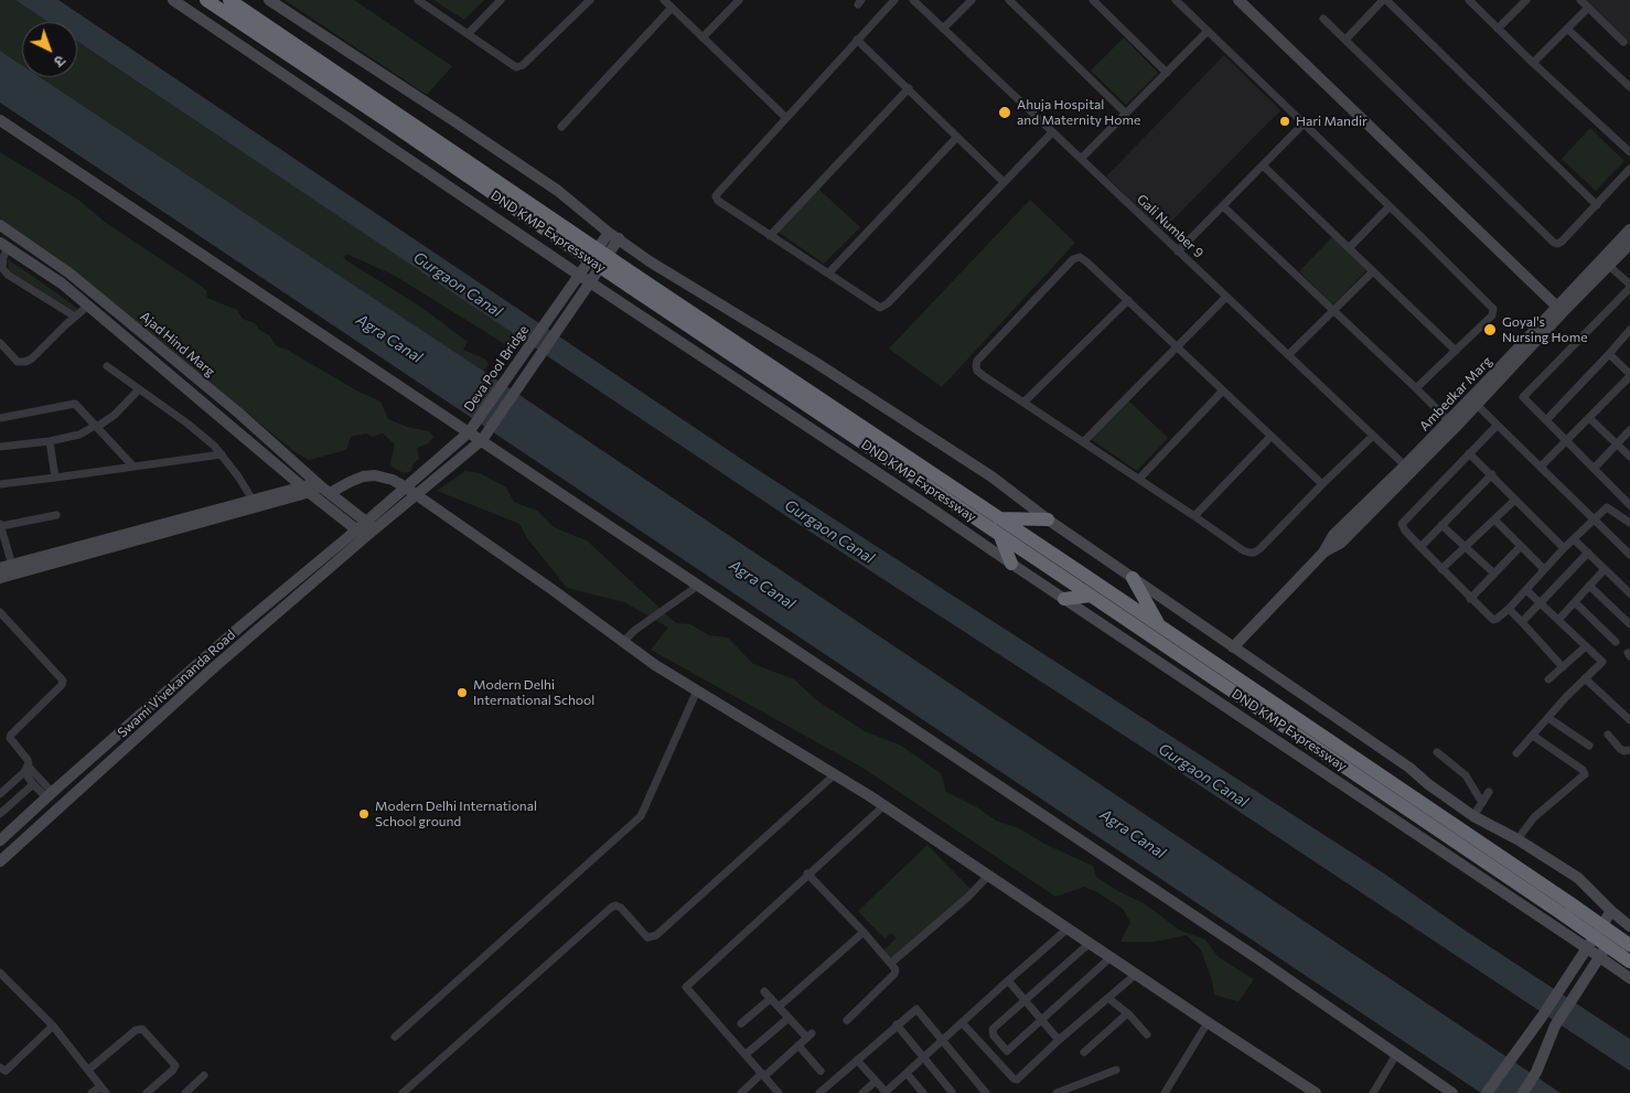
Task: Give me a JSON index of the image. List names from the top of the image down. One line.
{"streets":{"highway":["DND KMP Expressway"],"street":["Gali Number 9","Ajad Hind Marg","Deva Pool Bridge","Ambedkar Marg","Swami Vivekananda Road"]},"crossings":[["Gali Number 9","Ambedkar Marg"],["Ajad Hind Marg","Deva Pool Bridge"],["Ajad Hind Marg","Swami Vivekananda Road"],["Deva Pool Bridge","Swami Vivekananda Road"]],"water":["Gurgaon Canal","Agra Canal"],"places":["Ahuja Hospital and Maternity Home","Hari Mandir","Goyal's Nursing Home","Modern Delhi International School","Modern Delhi International School ground"],"north":"bottom right"}
